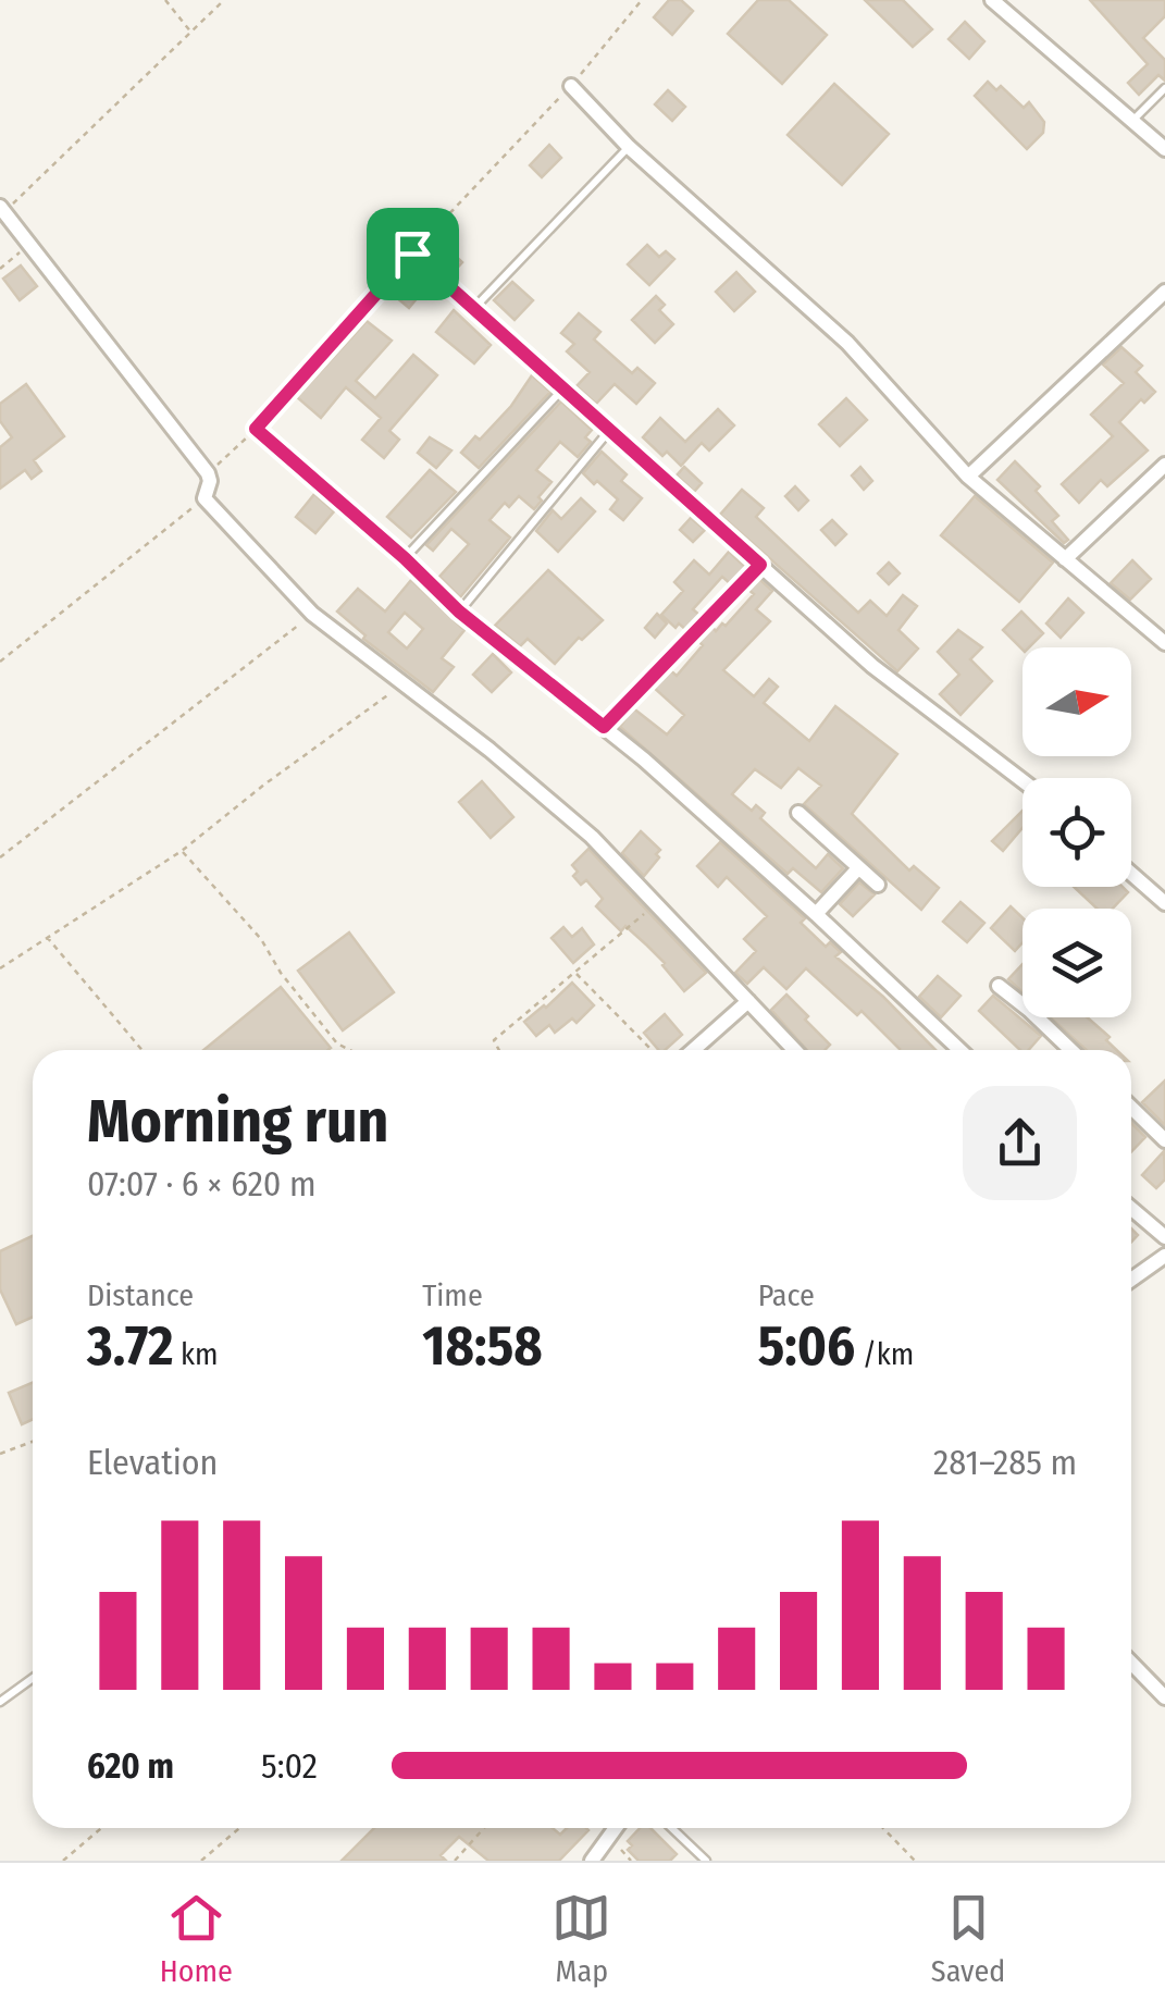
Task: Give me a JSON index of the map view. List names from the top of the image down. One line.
{"north":"right","page":{"heading":["Morning run","07:07 · 6 × 620 m"],"stats":[["Distance","3.72 km"],["Time","18:58"],["Pace","5:06 /km"]],"chart":["Elevation","281–285 m"],"list":[{"name":"620 m","note":"5:02"}],"tabs":["Home","Map","Saved"]}}
